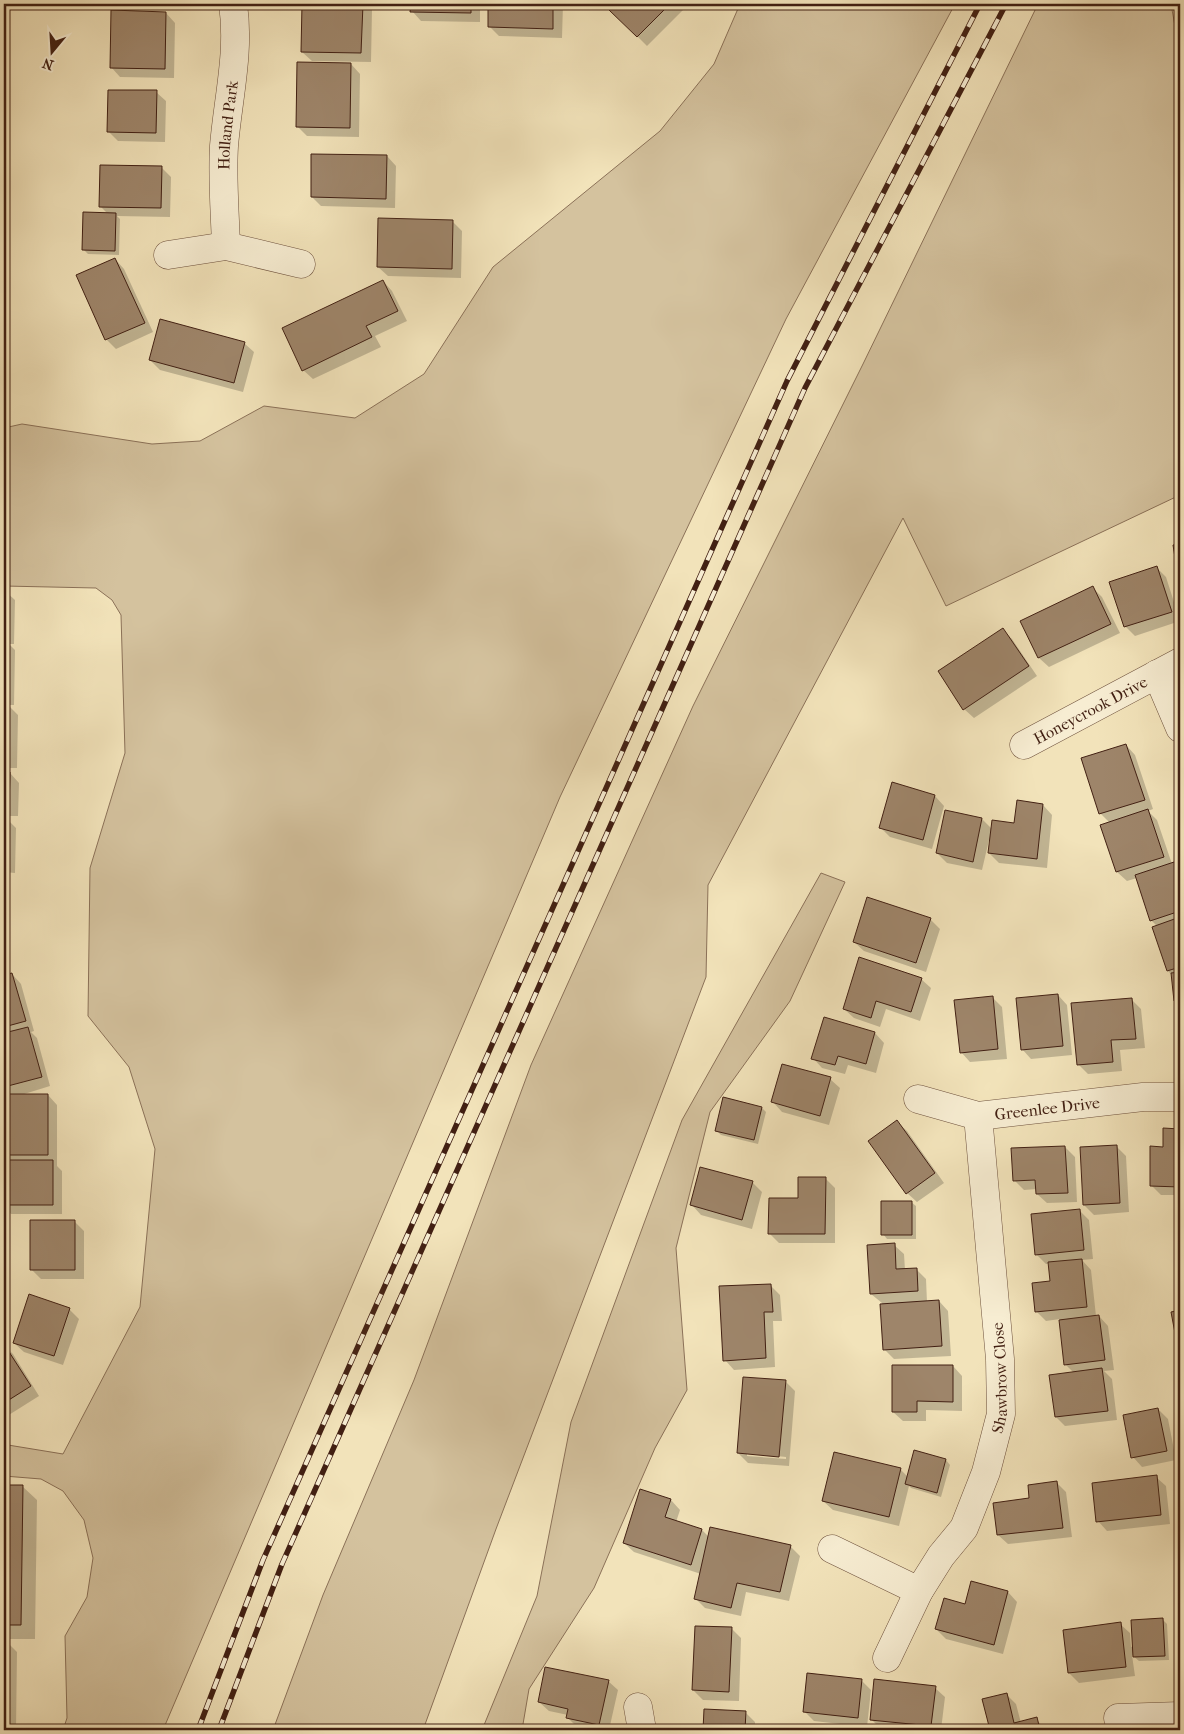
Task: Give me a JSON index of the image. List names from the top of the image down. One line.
{"streets":{"street":["Holland Park","Honeycrook Drive","Greenlee Drive","Shawbrow Close"]},"crossings":[["Greenlee Drive","Shawbrow Close"]],"north":"bottom"}
